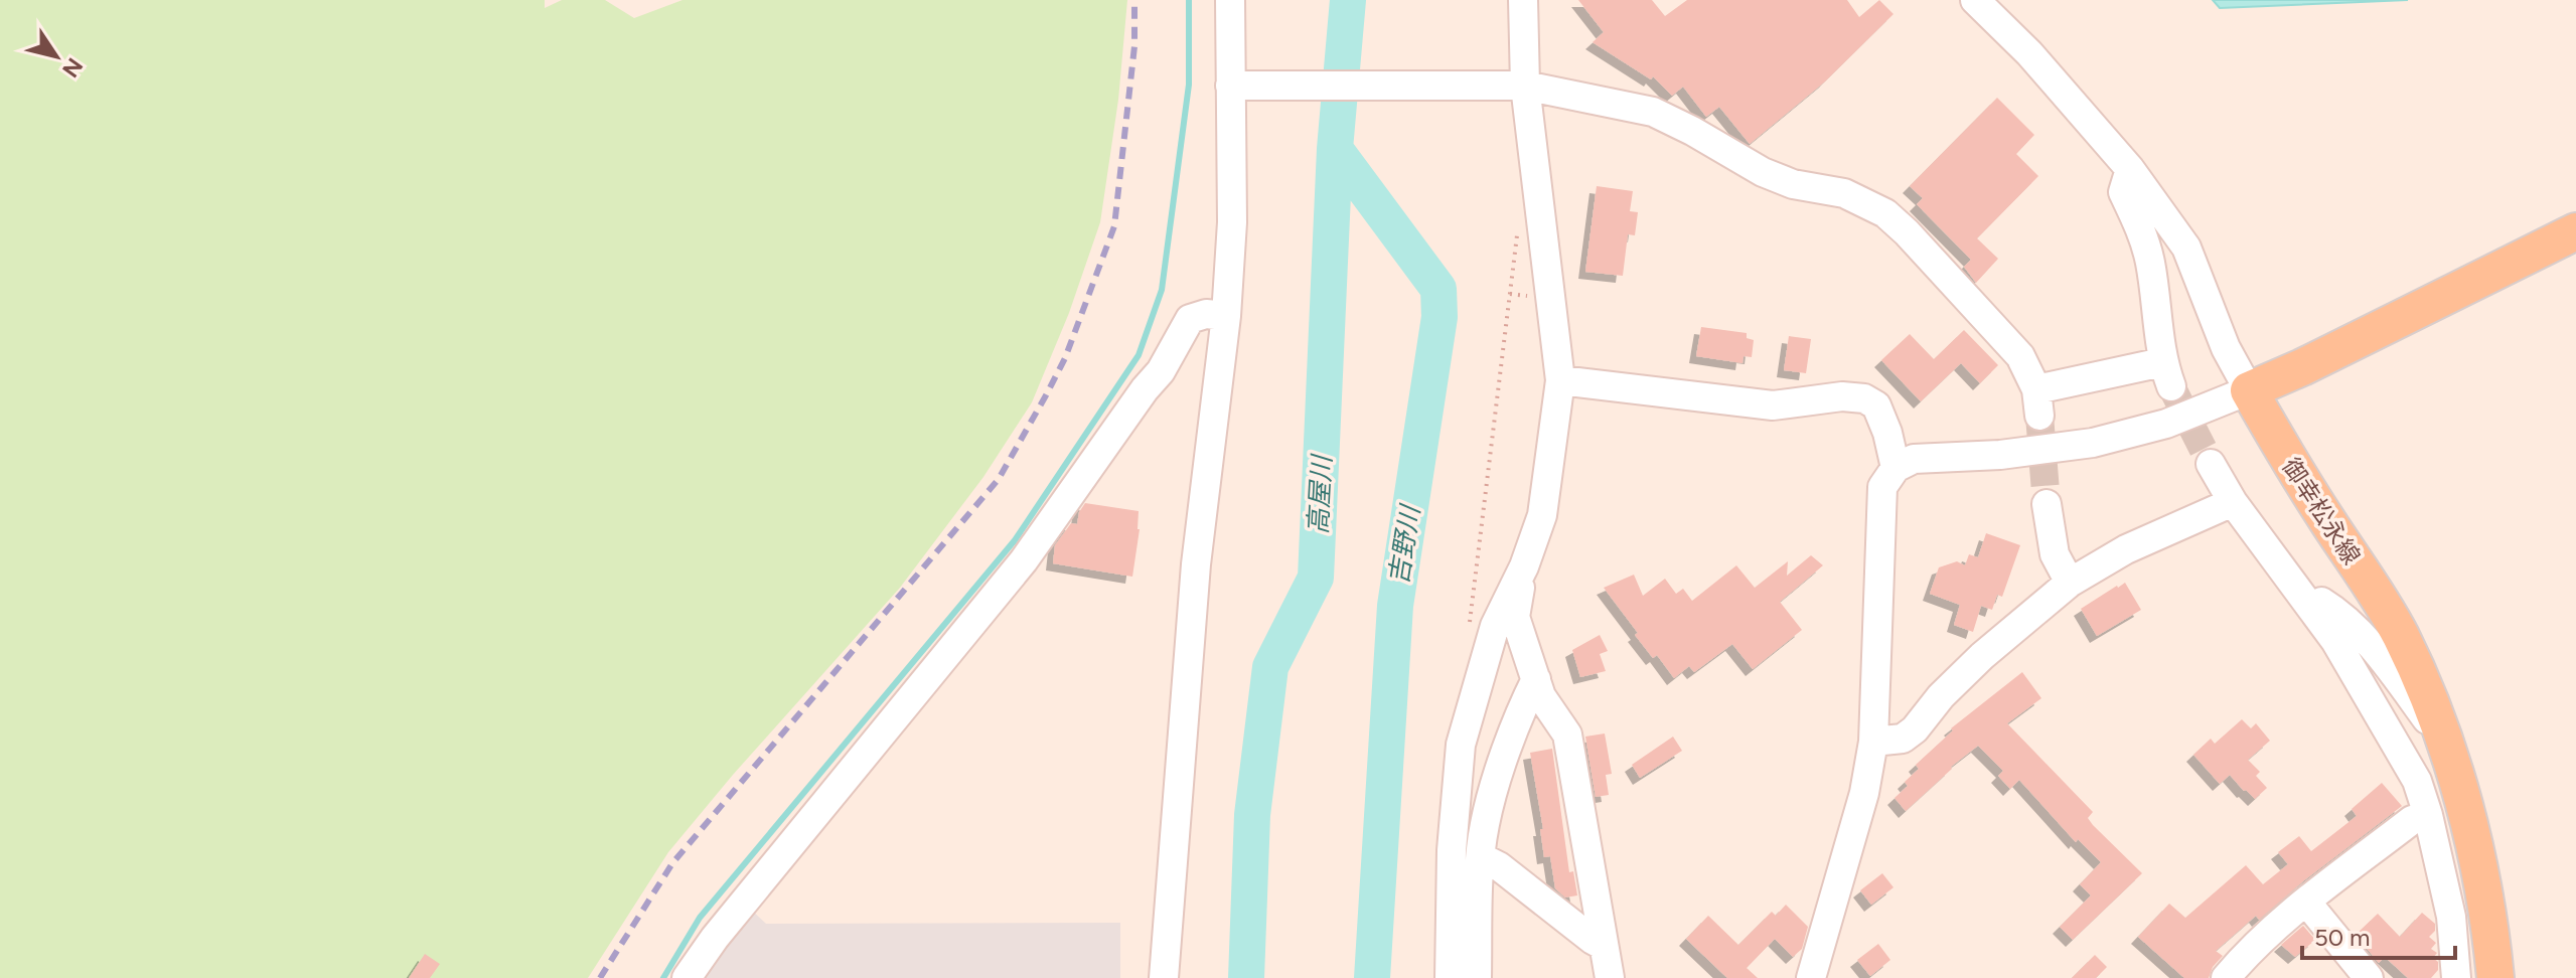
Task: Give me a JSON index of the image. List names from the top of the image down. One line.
{"streets":{"main road":["御幸松永線"]},"water":["高屋川","吉野川"],"scale_bar":"50 m","north":"bottom right"}
